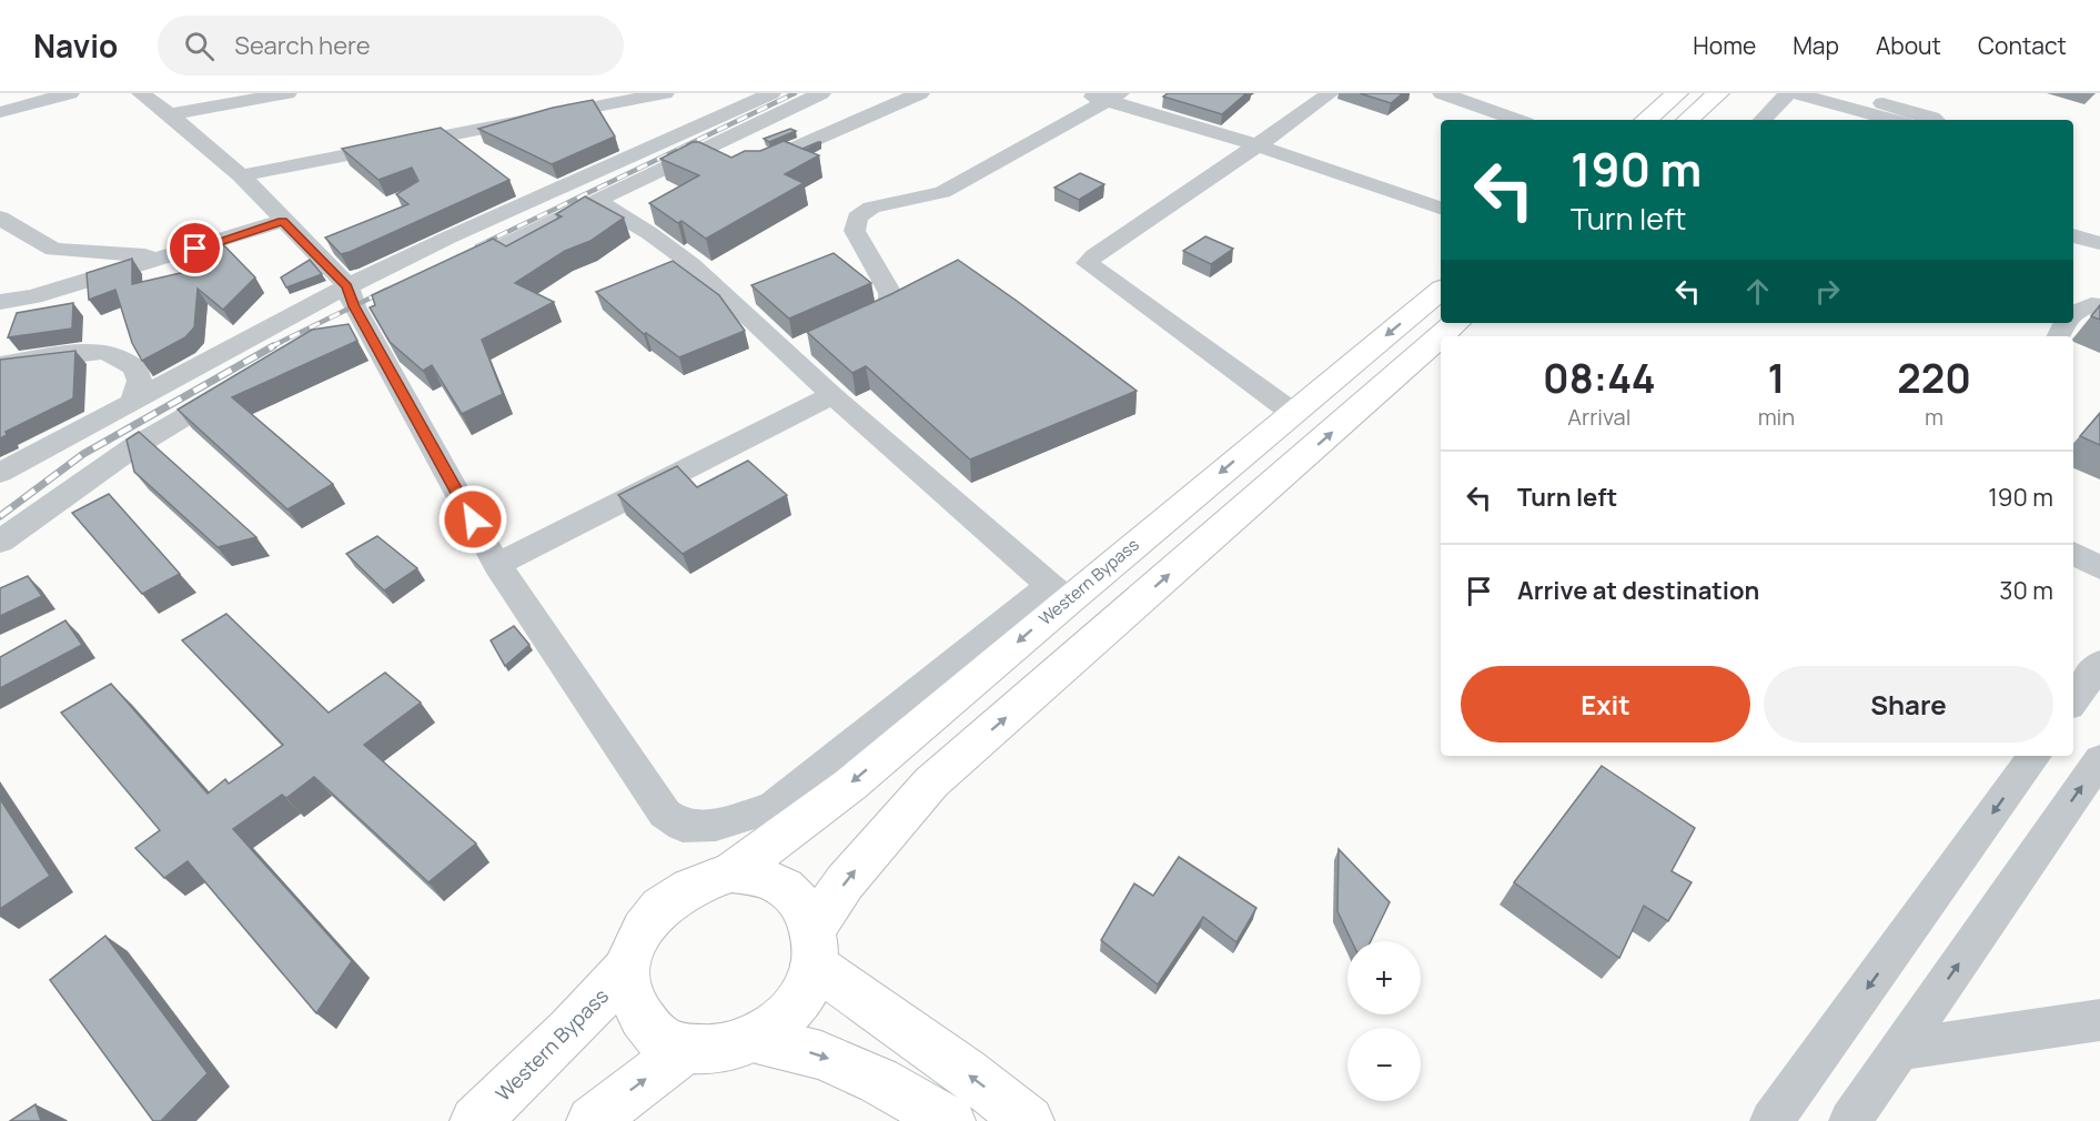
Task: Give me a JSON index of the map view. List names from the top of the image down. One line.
{"streets":{"main road":["Western Bypass"]},"page":{"header":"Navio","search":"Search here","nav":["Home","Map","About","Contact"],"turn":["190 m","Turn left"],"eta":["08:44","Arrival","1","min","220","m"],"list":[{"name":"Turn left","value":"190 m"},{"name":"Arrive at destination","value":"30 m"}],"buttons":["Exit","Share"],"map_buttons":["+","−"]}}
